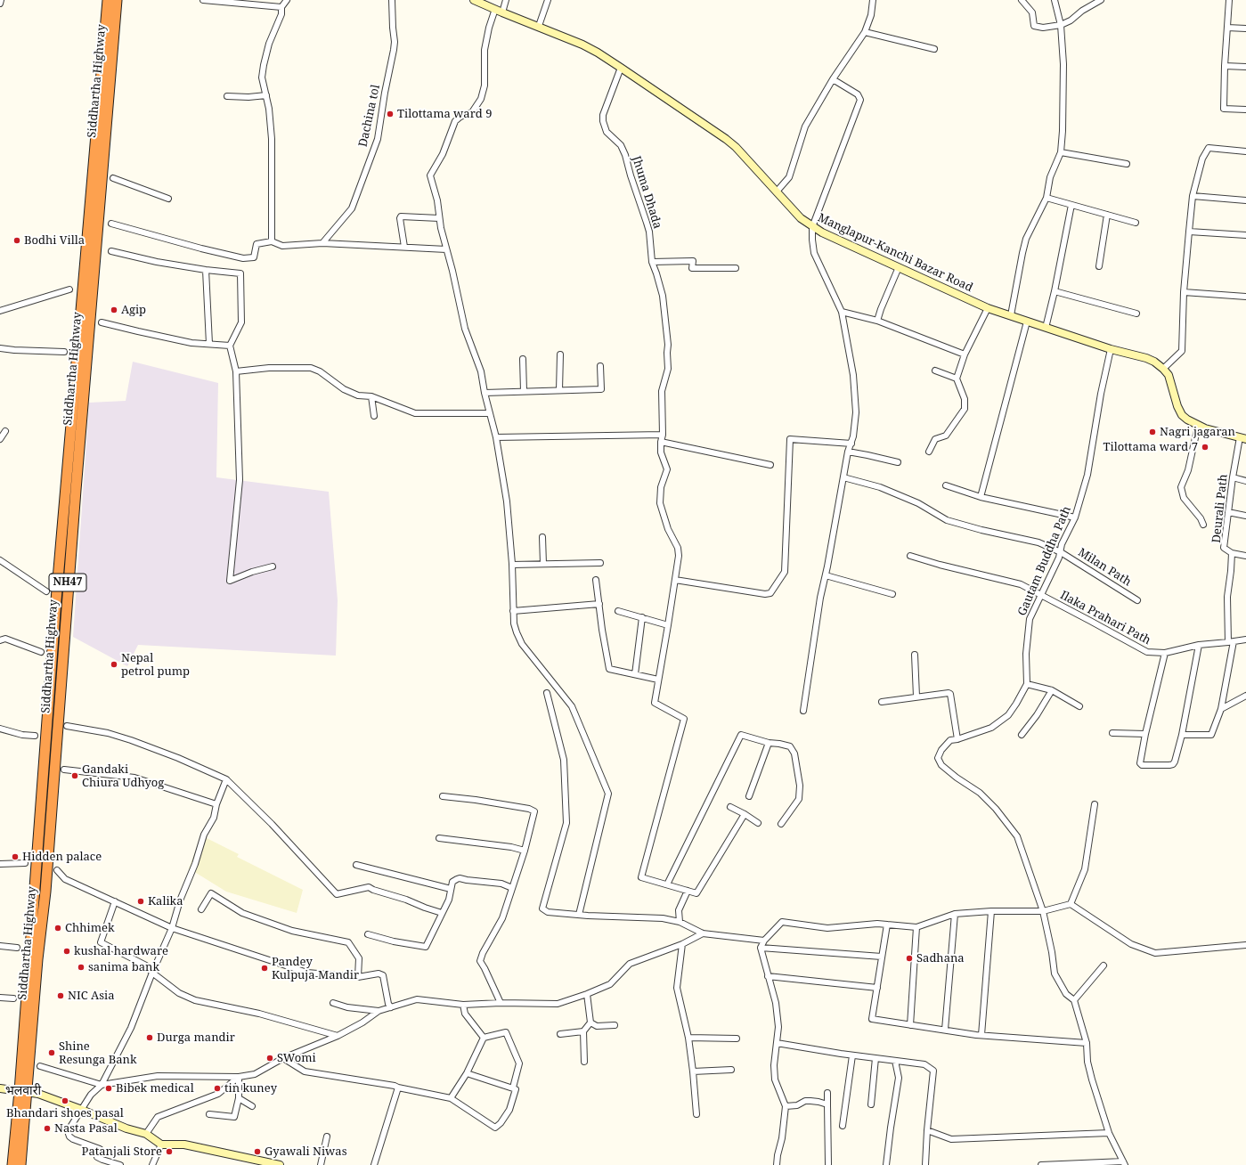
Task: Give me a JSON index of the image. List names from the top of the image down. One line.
{"streets":{"highway":["Siddhartha Highway","NH47"],"street":["Dachina tol","Jhuma Dhada","Manglapur-Kanchi Bazar Road","Deurali Path","Gautam Buddha Path","Milan Path","Ilaka Prahari Path"]},"crossings":[["Jhuma Dhada","Manglapur-Kanchi Bazar Road"],["Manglapur-Kanchi Bazar Road","Deurali Path"],["Manglapur-Kanchi Bazar Road","Gautam Buddha Path"],["Deurali Path","Ilaka Prahari Path"],["Gautam Buddha Path","Milan Path"],["Gautam Buddha Path","Ilaka Prahari Path"]],"districts":["भलवारी"],"places":["Tilottama ward 9","Bodhi Villa","Agip","Nagri jagaran","Tilottama ward 7","Nepal petrol pump","Gandaki Chiura Udhyog","Hidden palace","Kalika","Chhimek","kushal hardware","Sadhana","sanima bank","Pandey Kulpuja Mandir","NIC Asia","Durga mandir","Shine Resunga Bank","SWomi","Bibek medical","tin kuney","Bhandari shoes pasal","Nasta Pasal","Patanjali Store","Gyawali Niwas"]}
